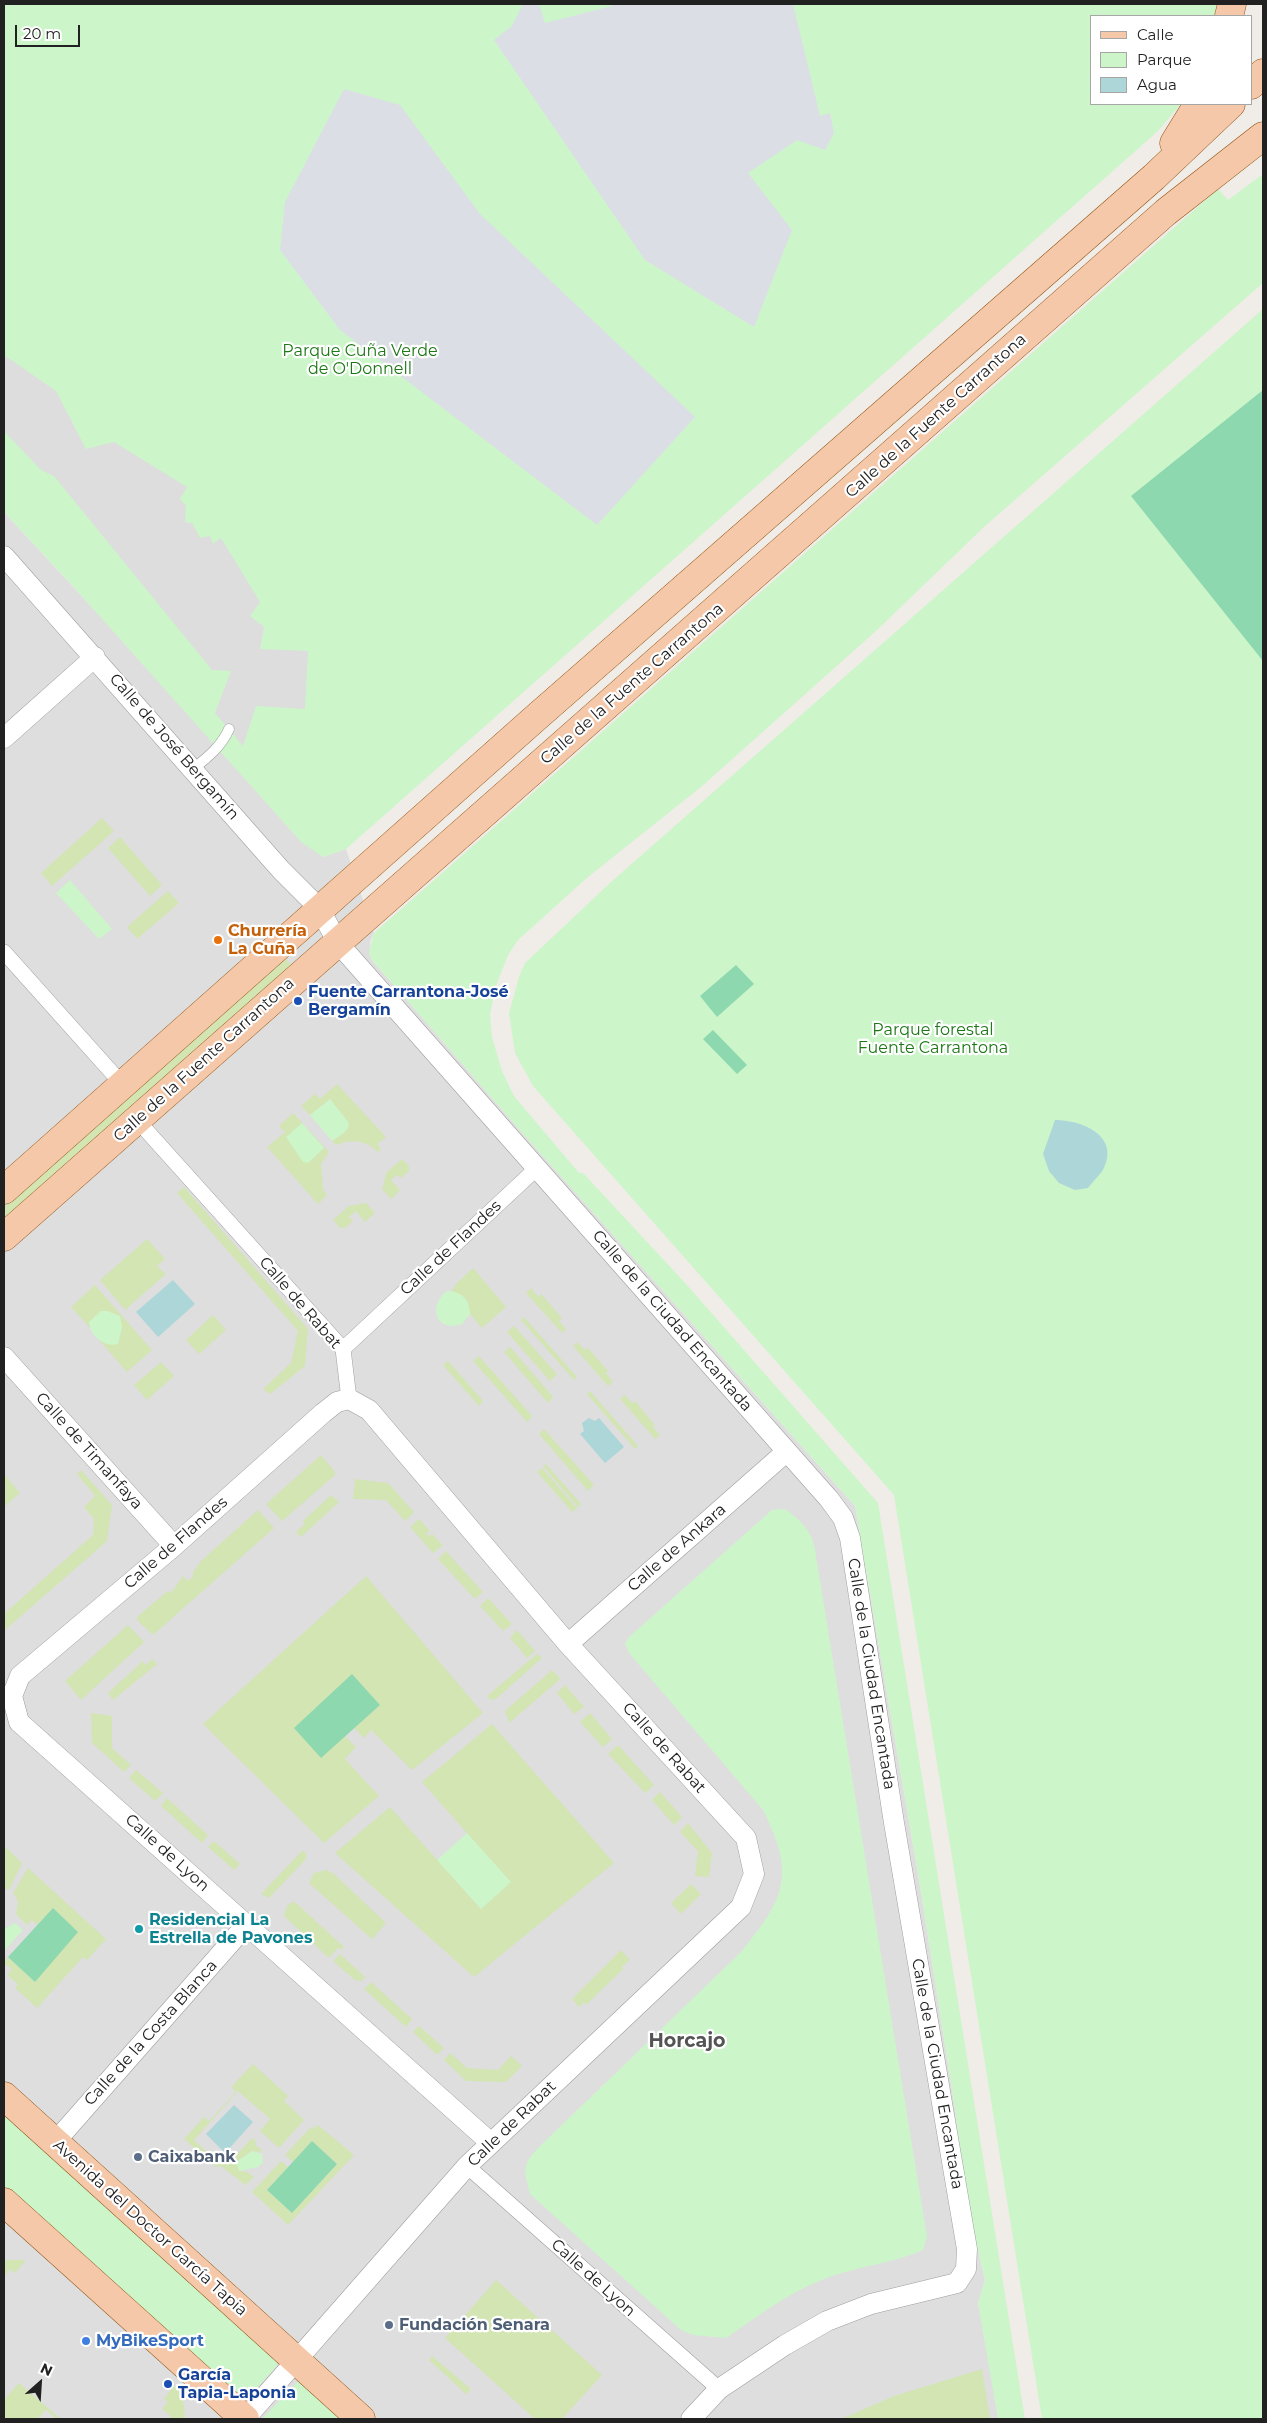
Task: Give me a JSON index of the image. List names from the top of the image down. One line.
{"streets":{"main road":["Calle de la Fuente Carrantona","Avenida del Doctor García Tapia"],"street":["Calle de José Bergamín","Calle de Flandes","Calle de Rabat","Calle de la Ciudad Encantada","Calle de Timanfaya","Calle de Ankara","Calle de Lyon","Calle de la Costa Blanca"]},"crossings":[["Calle de la Fuente Carrantona","Calle de José Bergamín"],["Calle de la Fuente Carrantona","Calle de Rabat"],["Calle de la Fuente Carrantona","Calle de la Ciudad Encantada"],["Calle de José Bergamín","Calle de la Ciudad Encantada"],["Calle de Flandes","Calle de Rabat"],["Calle de Flandes","Calle de la Ciudad Encantada"],["Calle de Flandes","Calle de Timanfaya"],["Calle de Flandes","Calle de Lyon"],["Calle de Rabat","Calle de Ankara"],["Calle de Rabat","Calle de Lyon"],["Calle de Rabat","Avenida del Doctor García Tapia"],["Calle de la Ciudad Encantada","Calle de Ankara"],["Calle de la Ciudad Encantada","Calle de Lyon"],["Calle de Lyon","Calle de la Costa Blanca"],["Calle de la Costa Blanca","Avenida del Doctor García Tapia"]],"districts":["Horcajo"],"parks":["Parque Cuña Verde de O'Donnell","Parque forestal Fuente Carrantona"],"places":["Churrería La Cuña","Fuente Carrantona-José Bergamín","Residencial La Estrella de Pavones","Caixabank","Fundación Senara","MyBikeSport","García Tapia-Laponia"],"legend":["Calle","Parque","Agua"],"scale_bar":"20 m","north":"top right"}
